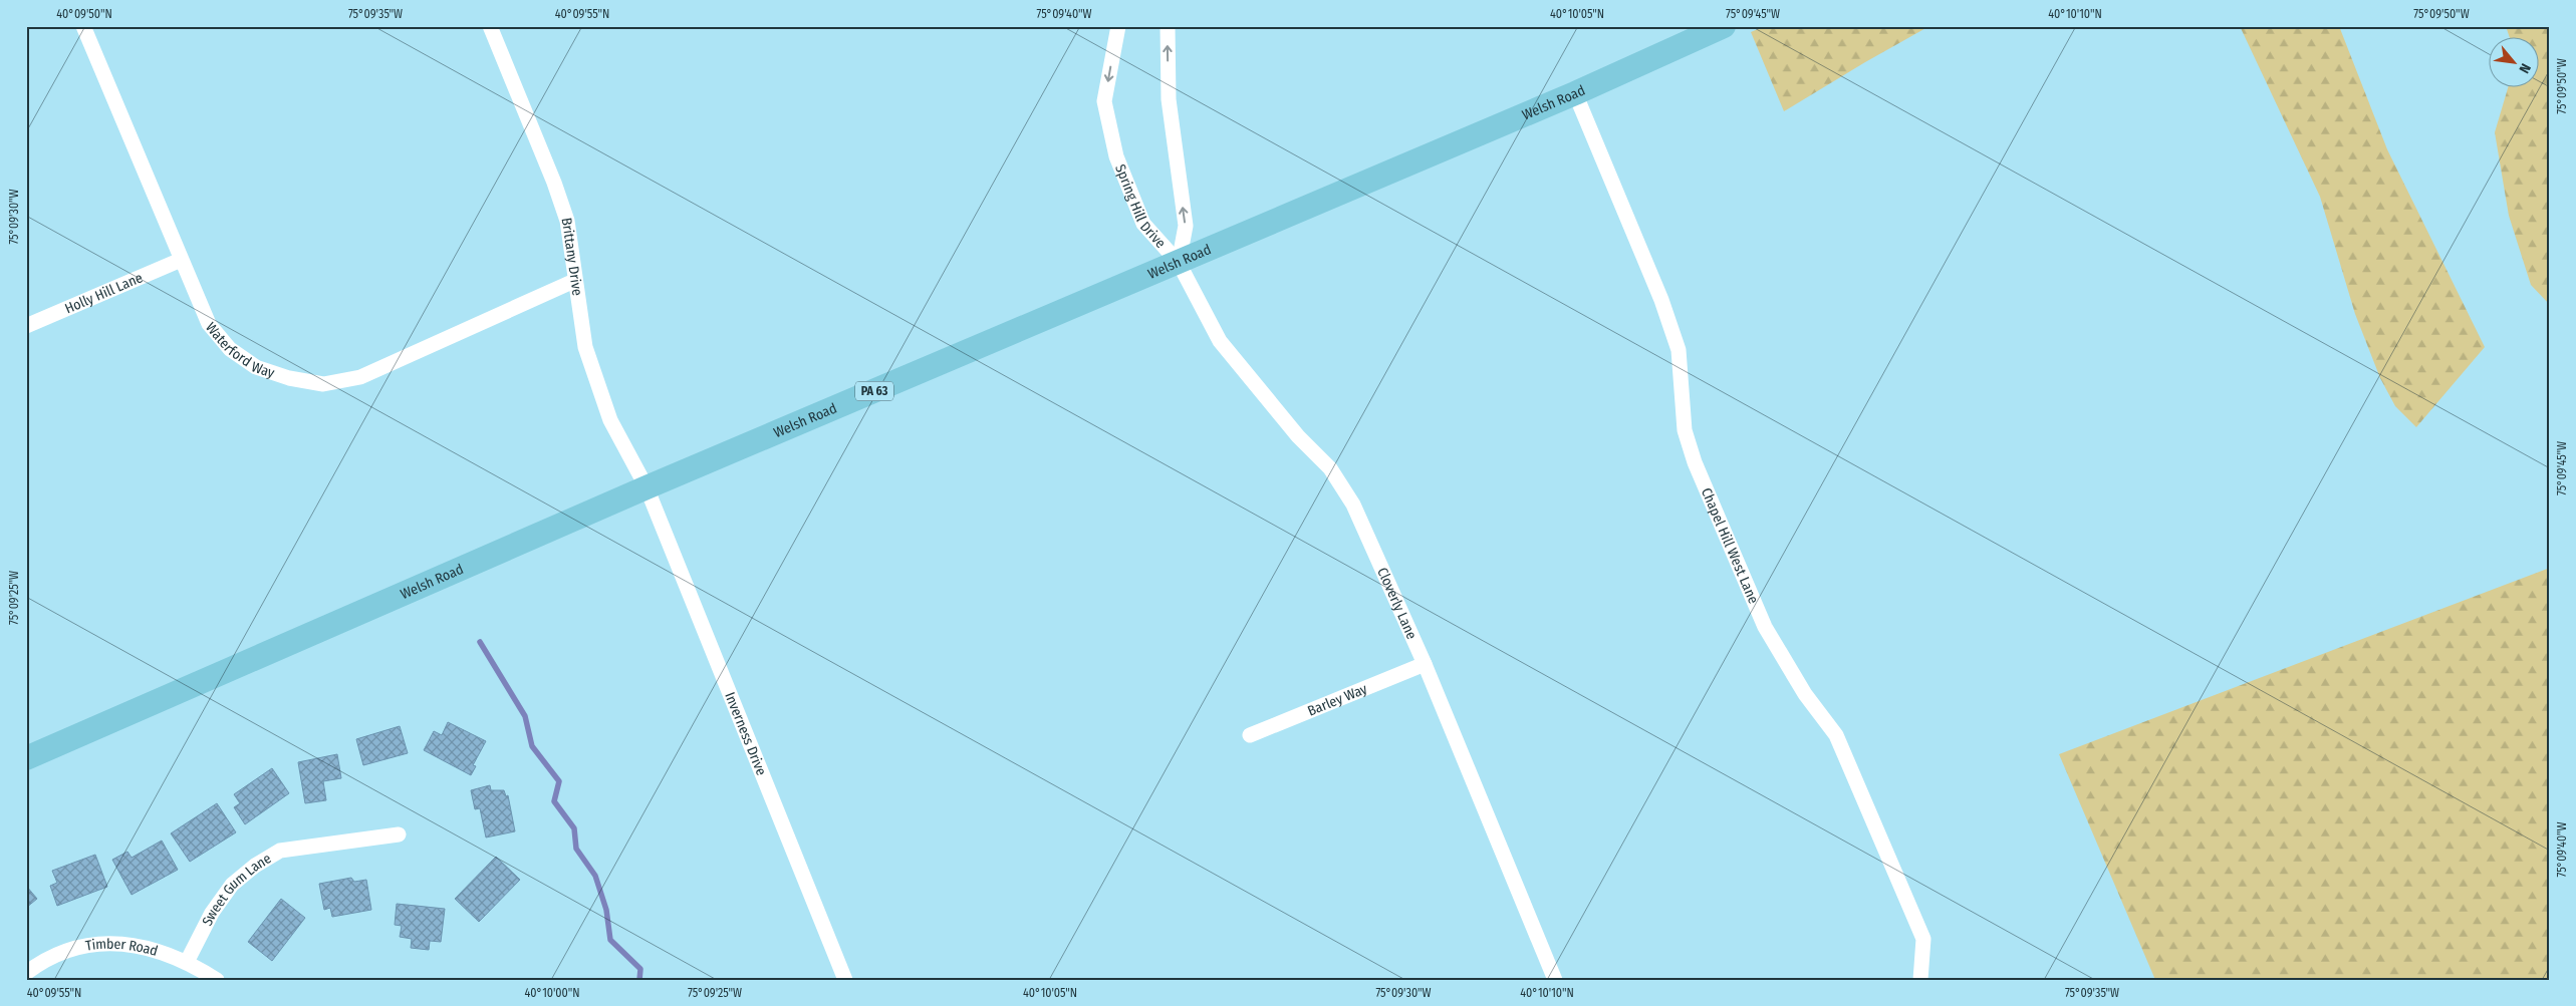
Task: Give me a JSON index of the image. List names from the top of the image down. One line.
{"streets":{"main road":["Welsh Road","PA 63"],"street":["Spring Hill Drive","Brittany Drive","Holly Hill Lane","Waterford Way","Chapel Hill West Lane","Cloverly Lane","Barley Way","Inverness Drive","Sweet Gum Lane","Timber Road"]},"crossings":[["Welsh Road","Spring Hill Drive"],["Welsh Road","Brittany Drive"],["Welsh Road","Chapel Hill West Lane"],["Welsh Road","Cloverly Lane"],["Welsh Road","Inverness Drive"],["Spring Hill Drive","Cloverly Lane"],["Brittany Drive","Waterford Way"],["Brittany Drive","Inverness Drive"],["Holly Hill Lane","Waterford Way"],["Cloverly Lane","Barley Way"],["Sweet Gum Lane","Timber Road"]],"north":"bottom right","coordinates":["40°09'50\"N","75°09'35\"W","40°09'55\"N","75°09'40\"W","40°10'05\"N","75°09'45\"W","40°10'10\"N","75°09'50\"W","75°09'30\"W","75°09'25\"W","40°10'00\"N"]}
